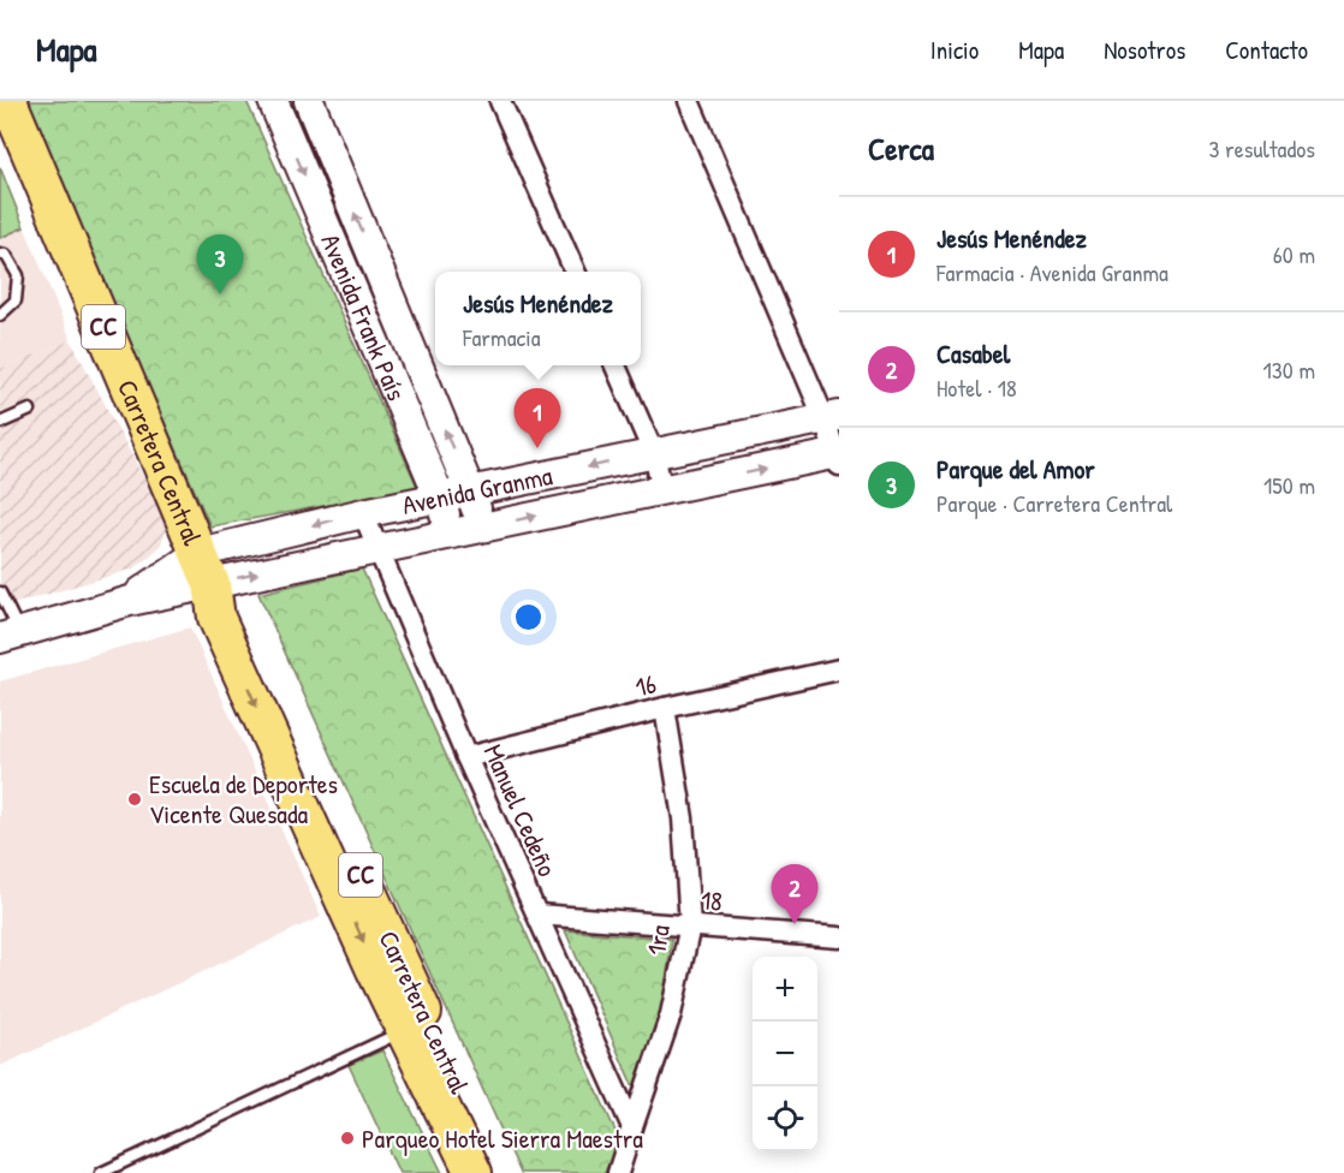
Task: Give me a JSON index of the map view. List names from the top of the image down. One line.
{"streets":{"highway":["CC","Carretera Central"],"main road":["Avenida Frank País","Avenida Granma"],"street":["16","Manuel Cedeño","18","1ra"]},"crossings":[["Avenida Frank País","Avenida Granma"],["Carretera Central","Avenida Granma"],["Avenida Granma","Manuel Cedeño"],["16","Manuel Cedeño"],["16","1ra"],["Manuel Cedeño","18"],["Manuel Cedeño","1ra"],["18","1ra"]],"places":["Escuela de Deportes Vicente Quesada","Parqueo Hotel Sierra Maestra"],"page":{"header":"Mapa","nav":["Inicio","Mapa","Nosotros","Contacto"],"heading":["Cerca","3 resultados"],"list":[{"mark":"1","name":"Jesús Menéndez","note":"Farmacia · Avenida Granma","value":"60 m"},{"mark":"2","name":"Casabel","note":"Hotel · 18","value":"130 m"},{"mark":"3","name":"Parque del Amor","note":"Parque · Carretera Central","value":"150 m"}],"pins":["3","1","2"],"popup":["Jesús Menéndez","Farmacia"],"map_buttons":["+","−"]}}
